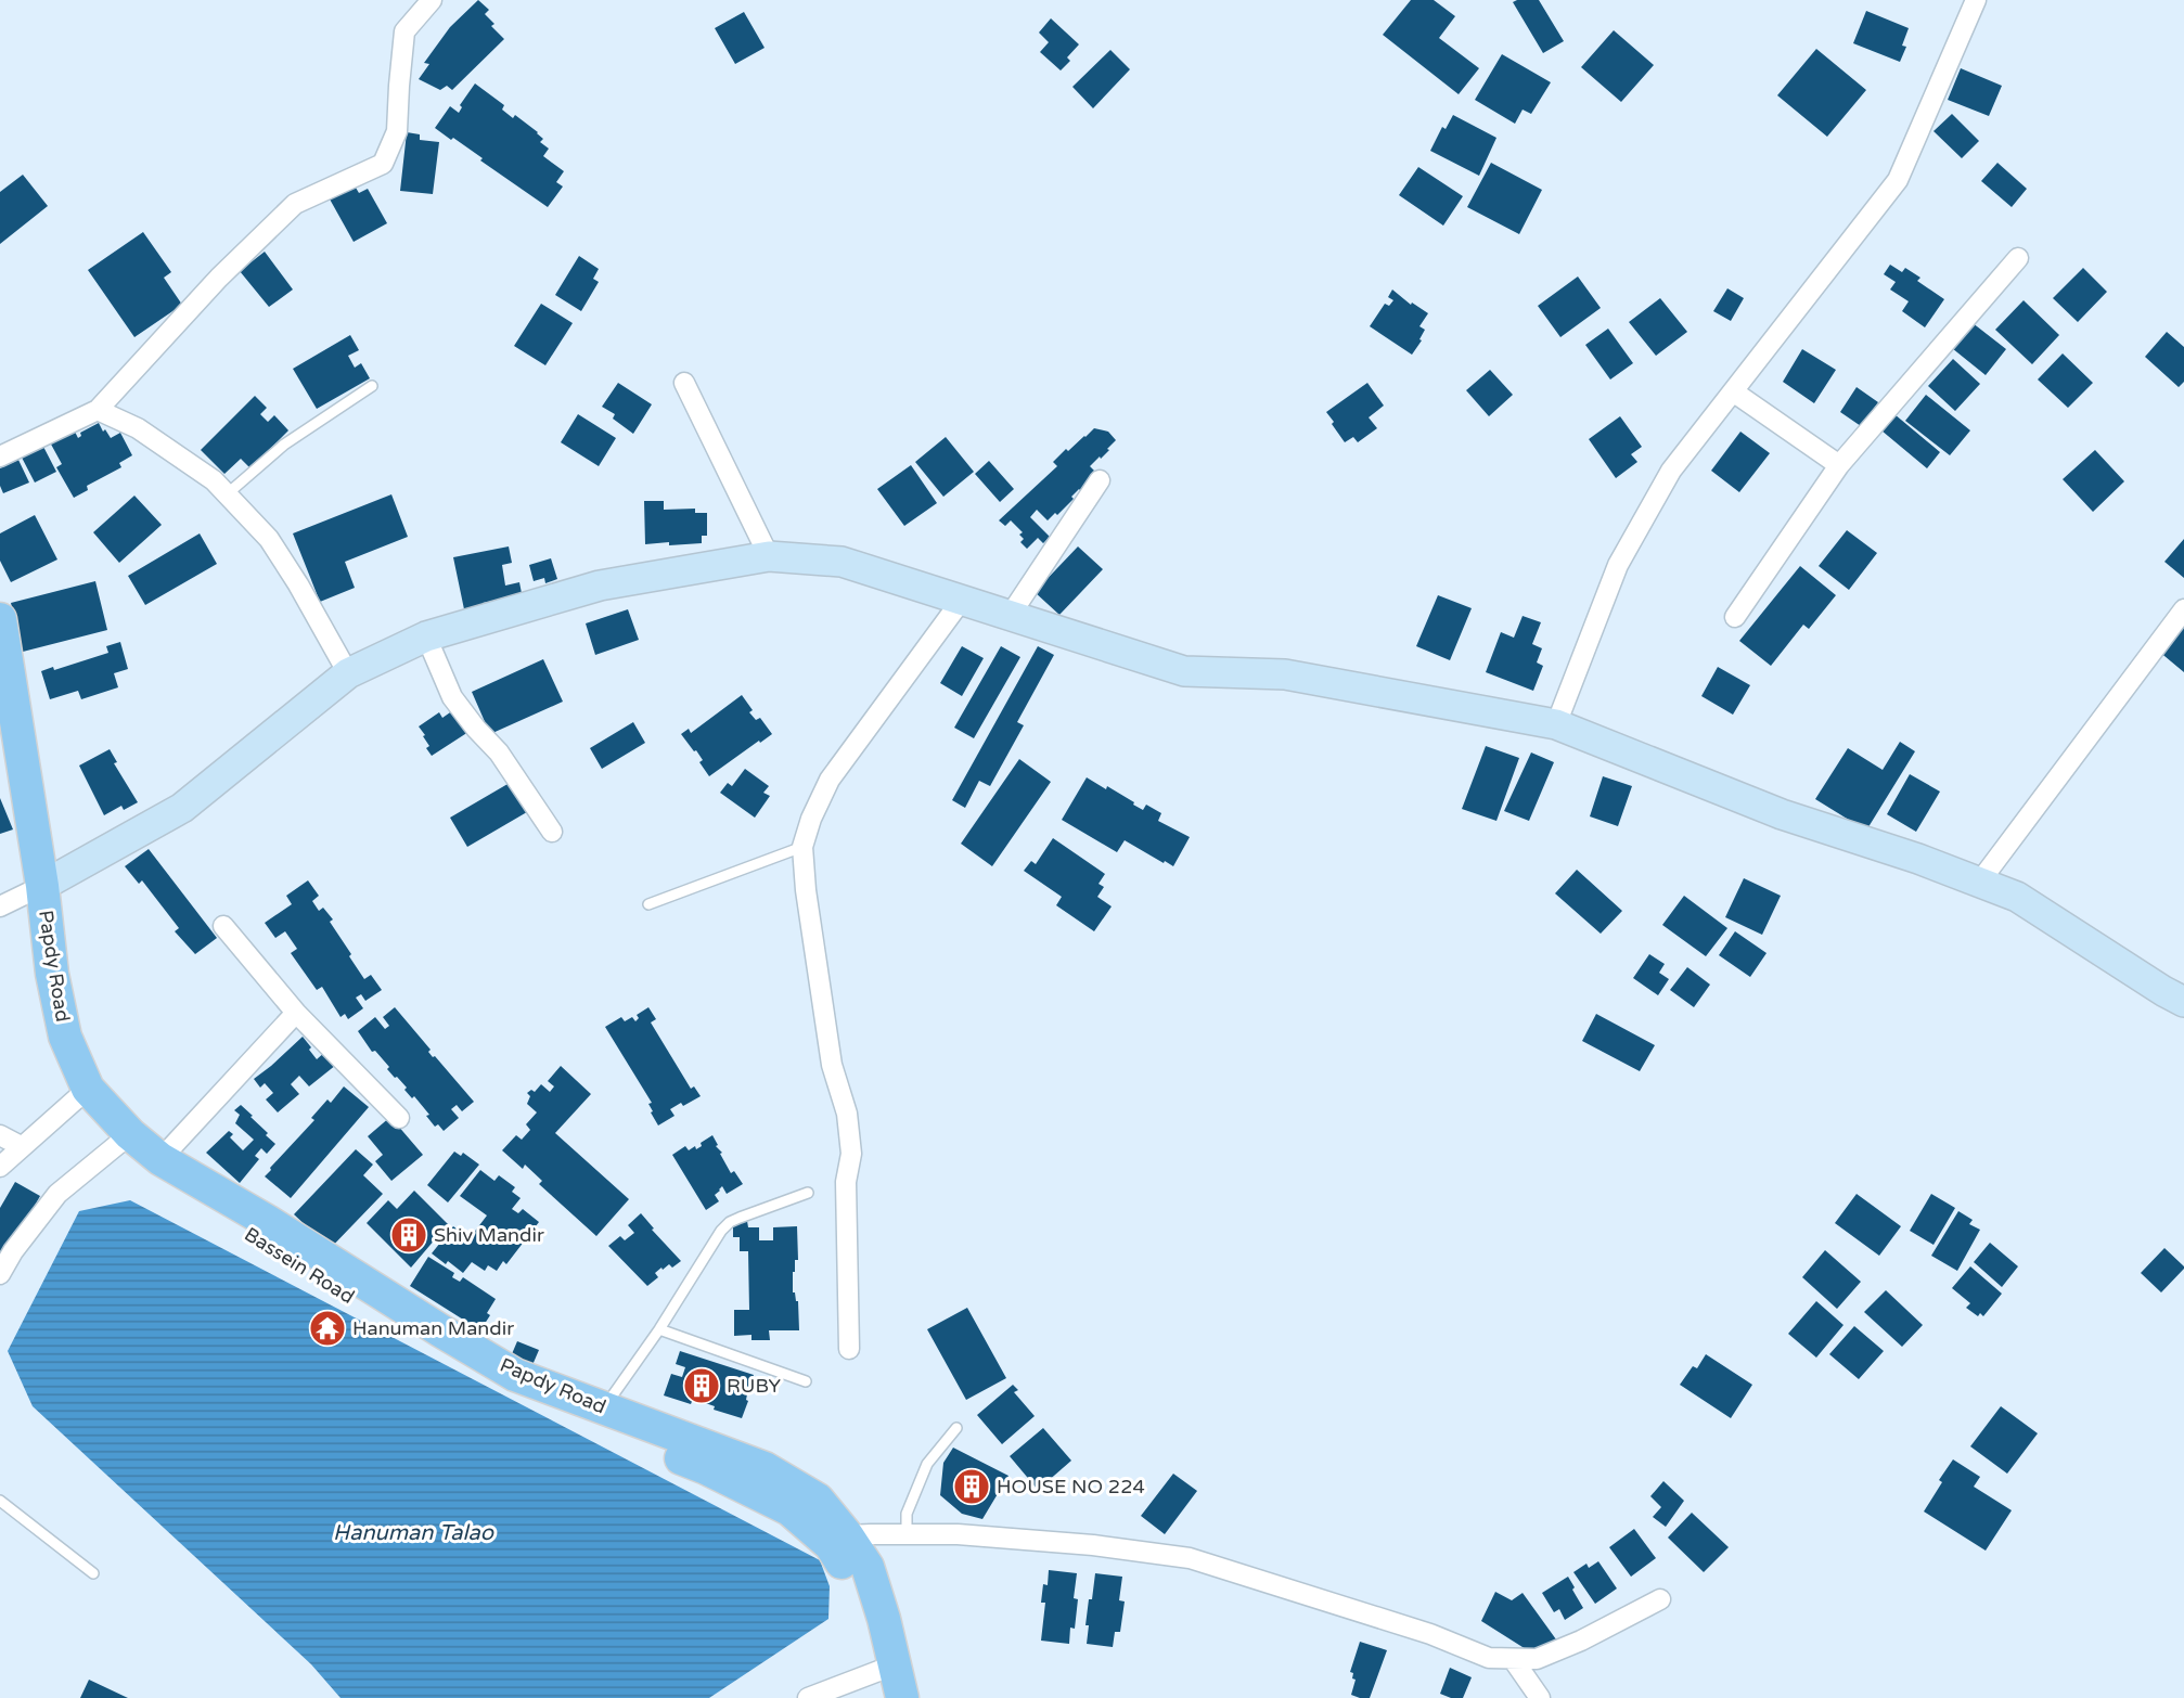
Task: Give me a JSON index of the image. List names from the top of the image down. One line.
{"streets":{"main road":["Papdy Road","Bassein Road"]},"crossings":[["Papdy Road","Bassein Road"]],"water":["Hanuman Talao"],"places":{"building":["Shiv Mandir","RUBY","HOUSE NO 224"],"temple":["Hanuman Mandir"]}}
